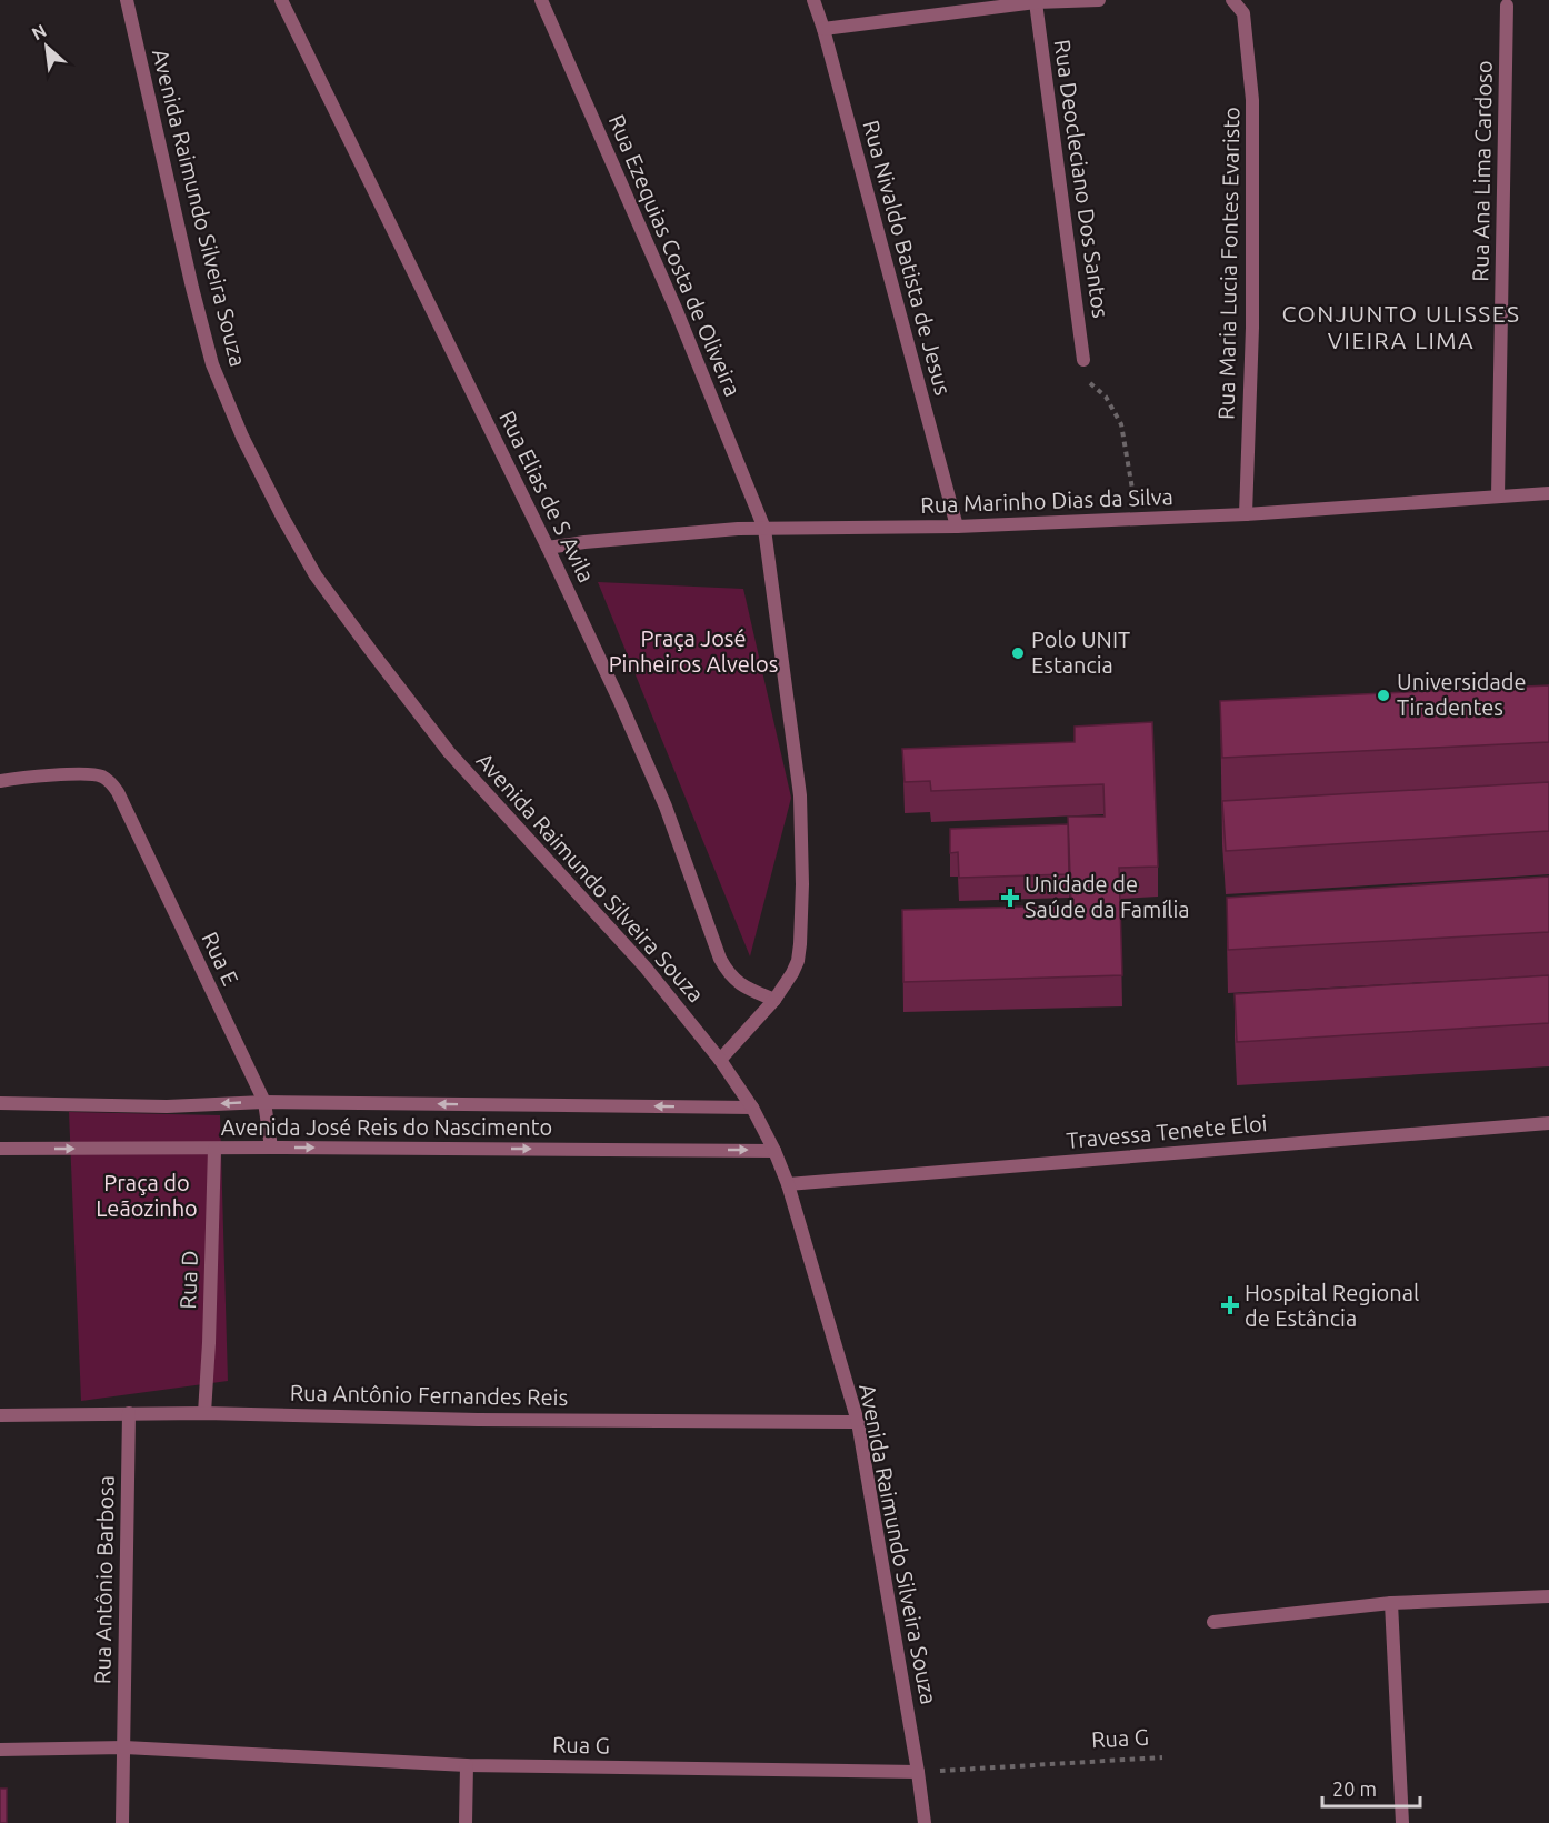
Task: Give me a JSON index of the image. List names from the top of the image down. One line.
{"streets":{"street":["Rua Ana Lima Cardoso","Rua Deocleciano Dos Santos","Avenida Raimundo Silveira Souza","Rua Ezequias Costa de Oliveira","Rua Nivaldo Batista de Jesus","Rua Maria Lucia Fontes Evaristo","Rua Elias de S Avila","Rua Marinho Dias da Silva","Rua E","Avenida José Reis do Nascimento","Travessa Tenete Eloi","Rua D","Rua Antônio Fernandes Reis","Rua Antônio Barbosa","Rua G"]},"crossings":[["Rua Ana Lima Cardoso","Rua Marinho Dias da Silva"],["Avenida Raimundo Silveira Souza","Rua Ezequias Costa de Oliveira"],["Avenida Raimundo Silveira Souza","Avenida José Reis do Nascimento"],["Avenida Raimundo Silveira Souza","Travessa Tenete Eloi"],["Avenida Raimundo Silveira Souza","Rua Antônio Fernandes Reis"],["Avenida Raimundo Silveira Souza","Rua G"],["Rua Ezequias Costa de Oliveira","Rua Elias de S Avila"],["Rua Ezequias Costa de Oliveira","Rua Marinho Dias da Silva"],["Rua Nivaldo Batista de Jesus","Rua Marinho Dias da Silva"],["Rua Maria Lucia Fontes Evaristo","Rua Marinho Dias da Silva"],["Rua Elias de S Avila","Rua Marinho Dias da Silva"],["Rua E","Avenida José Reis do Nascimento"],["Avenida José Reis do Nascimento","Rua D"],["Rua D","Rua Antônio Fernandes Reis"],["Rua Antônio Fernandes Reis","Rua Antônio Barbosa"],["Rua Antônio Barbosa","Rua G"]],"districts":["CONJUNTO ULISSES VIEIRA LIMA"],"parks":["Praça José Pinheiros Alvelos","Praça do Leãozinho"],"places":{"other":["Polo UNIT Estancia","Universidade Tiradentes"],"health":["Unidade de Saúde da Família","Hospital Regional de Estância"]},"scale_bar":"20 m","north":"top left"}
